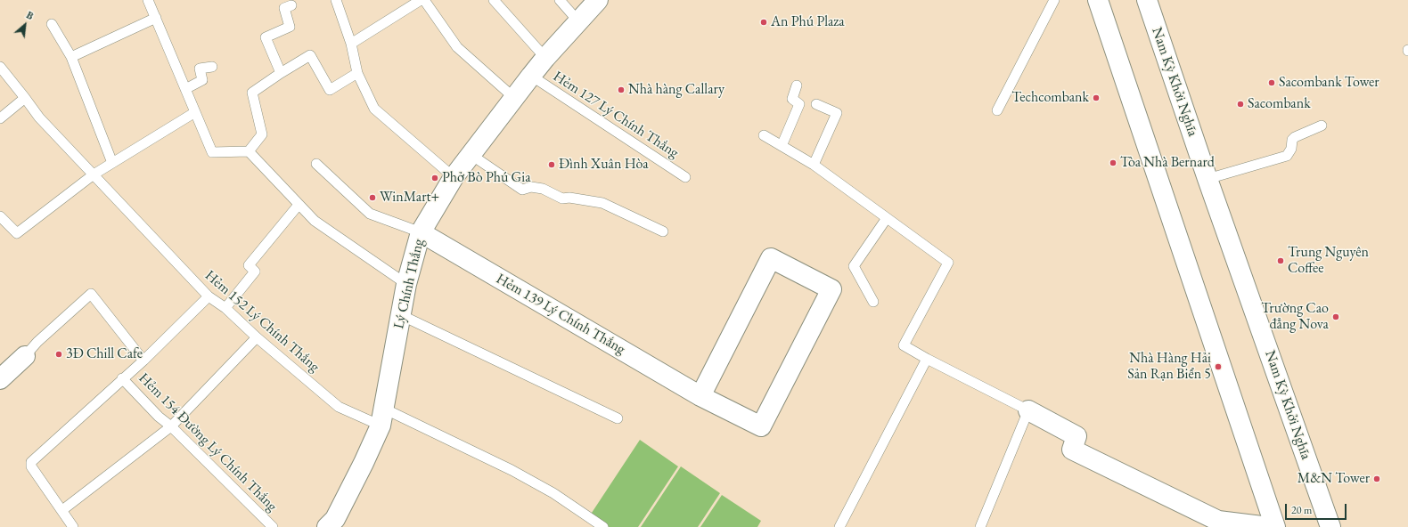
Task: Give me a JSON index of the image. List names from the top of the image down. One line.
{"streets":{"main road":["Nam Kỳ Khởi Nghĩa","Lý Chính Thắng","Hẻm 139 Lý Chính Thắng"],"lane":["Hẻm 127 Lý Chính Thắng","Hẻm 152 Lý Chính Thắng","Hẻm 154 Đường Lý Chính Thắng"]},"crossings":[["Hẻm 127 Lý Chính Thắng","Lý Chính Thắng"],["Lý Chính Thắng","Hẻm 139 Lý Chính Thắng"],["Lý Chính Thắng","Hẻm 152 Lý Chính Thắng"]],"places":["An Phú Plaza","Sacombank Tower","Nhà hàng Callary","Techcombank","Sacombank","Tòa Nhà Bernard","Đình Xuân Hòa","Phở Bò Phú Gia","WinMart+","Trung Nguyên Coffee","Trường Cao đẳng Nova","3Đ Chill Cafe","Nhà Hàng Hải Sản Rạn Biển 5","M&N Tower"],"scale_bar":"20 m","north":"top right"}
